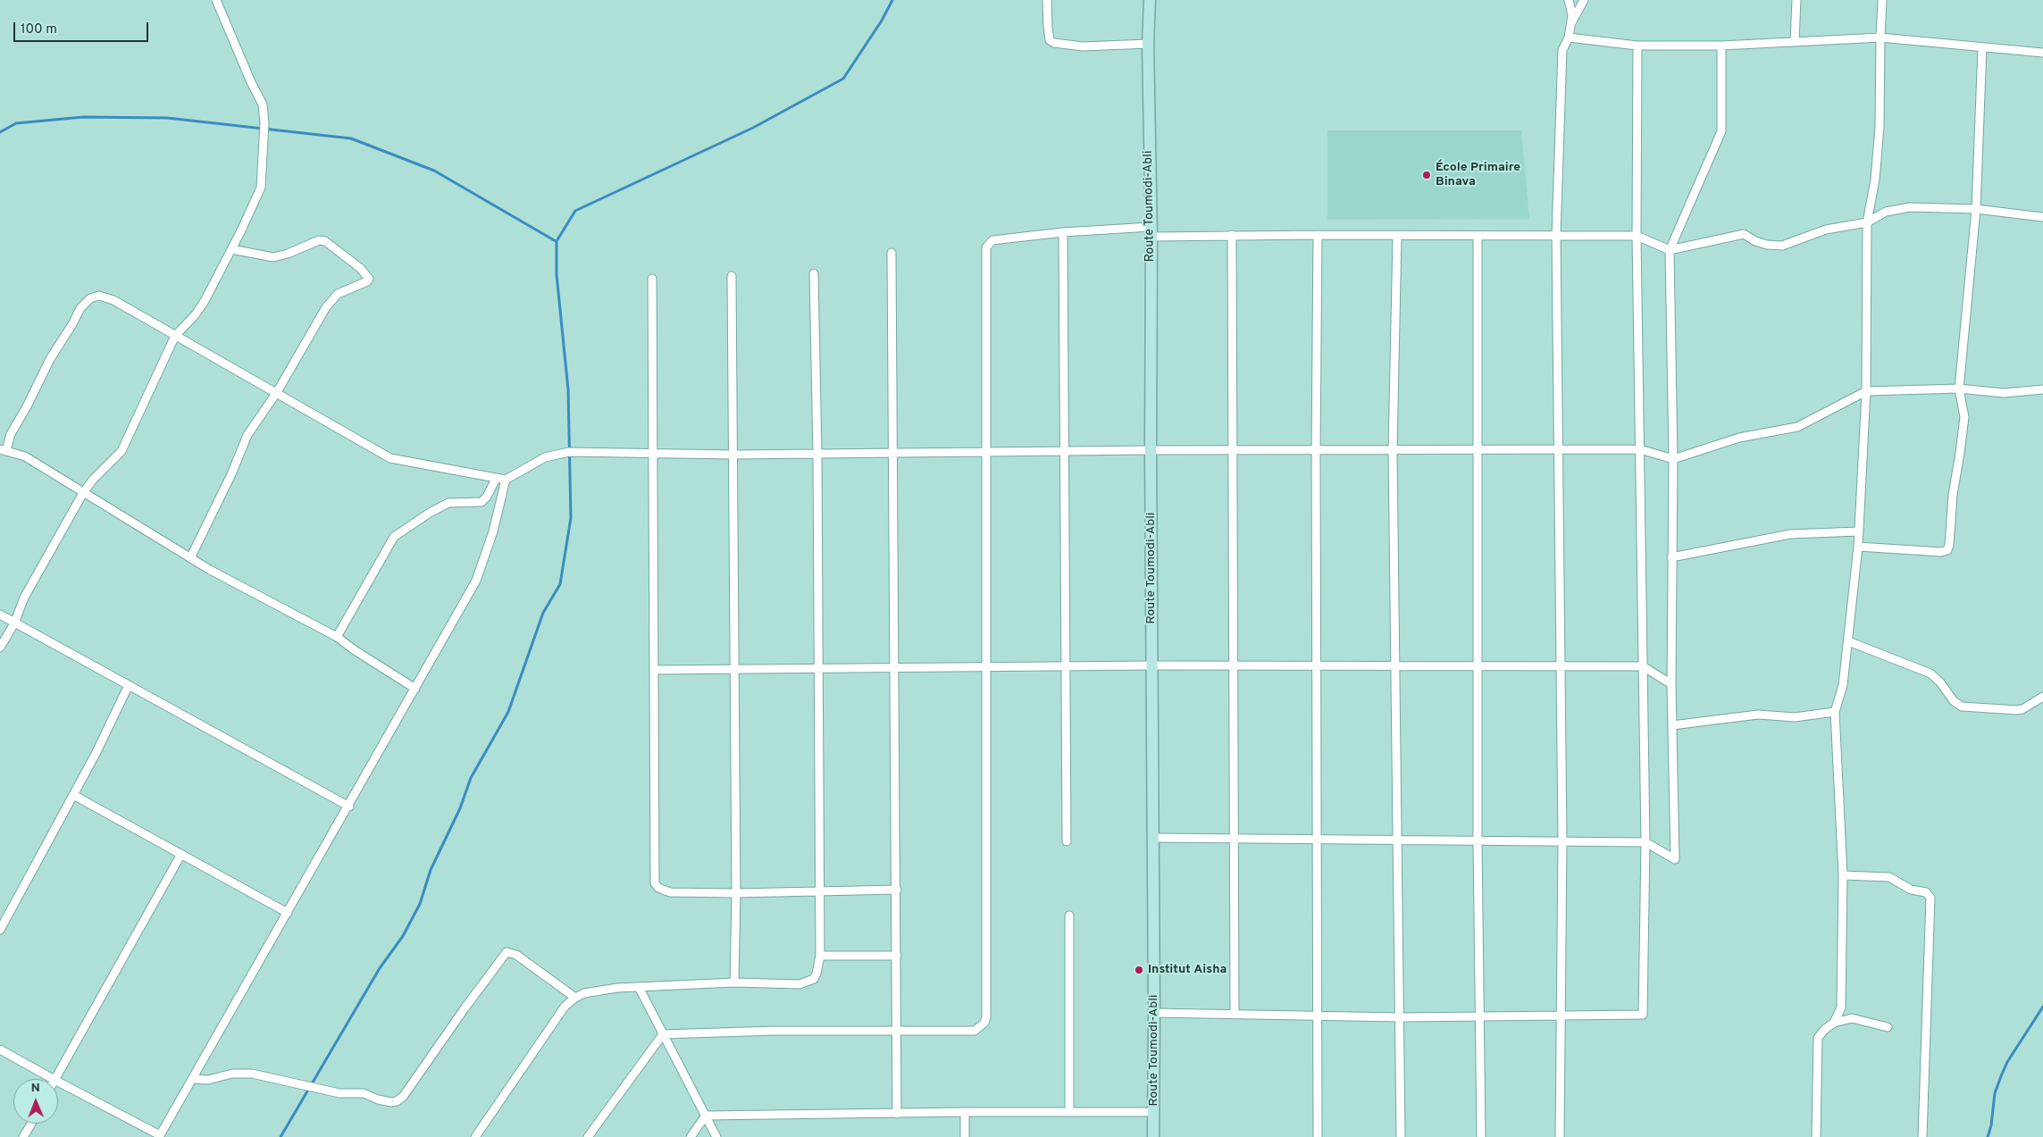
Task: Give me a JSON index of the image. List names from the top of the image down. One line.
{"streets":{"street":["Route Toumodi-Abli"]},"places":["École Primaire Binava","Institut Aisha"],"scale_bar":"100 m","north":"top"}
